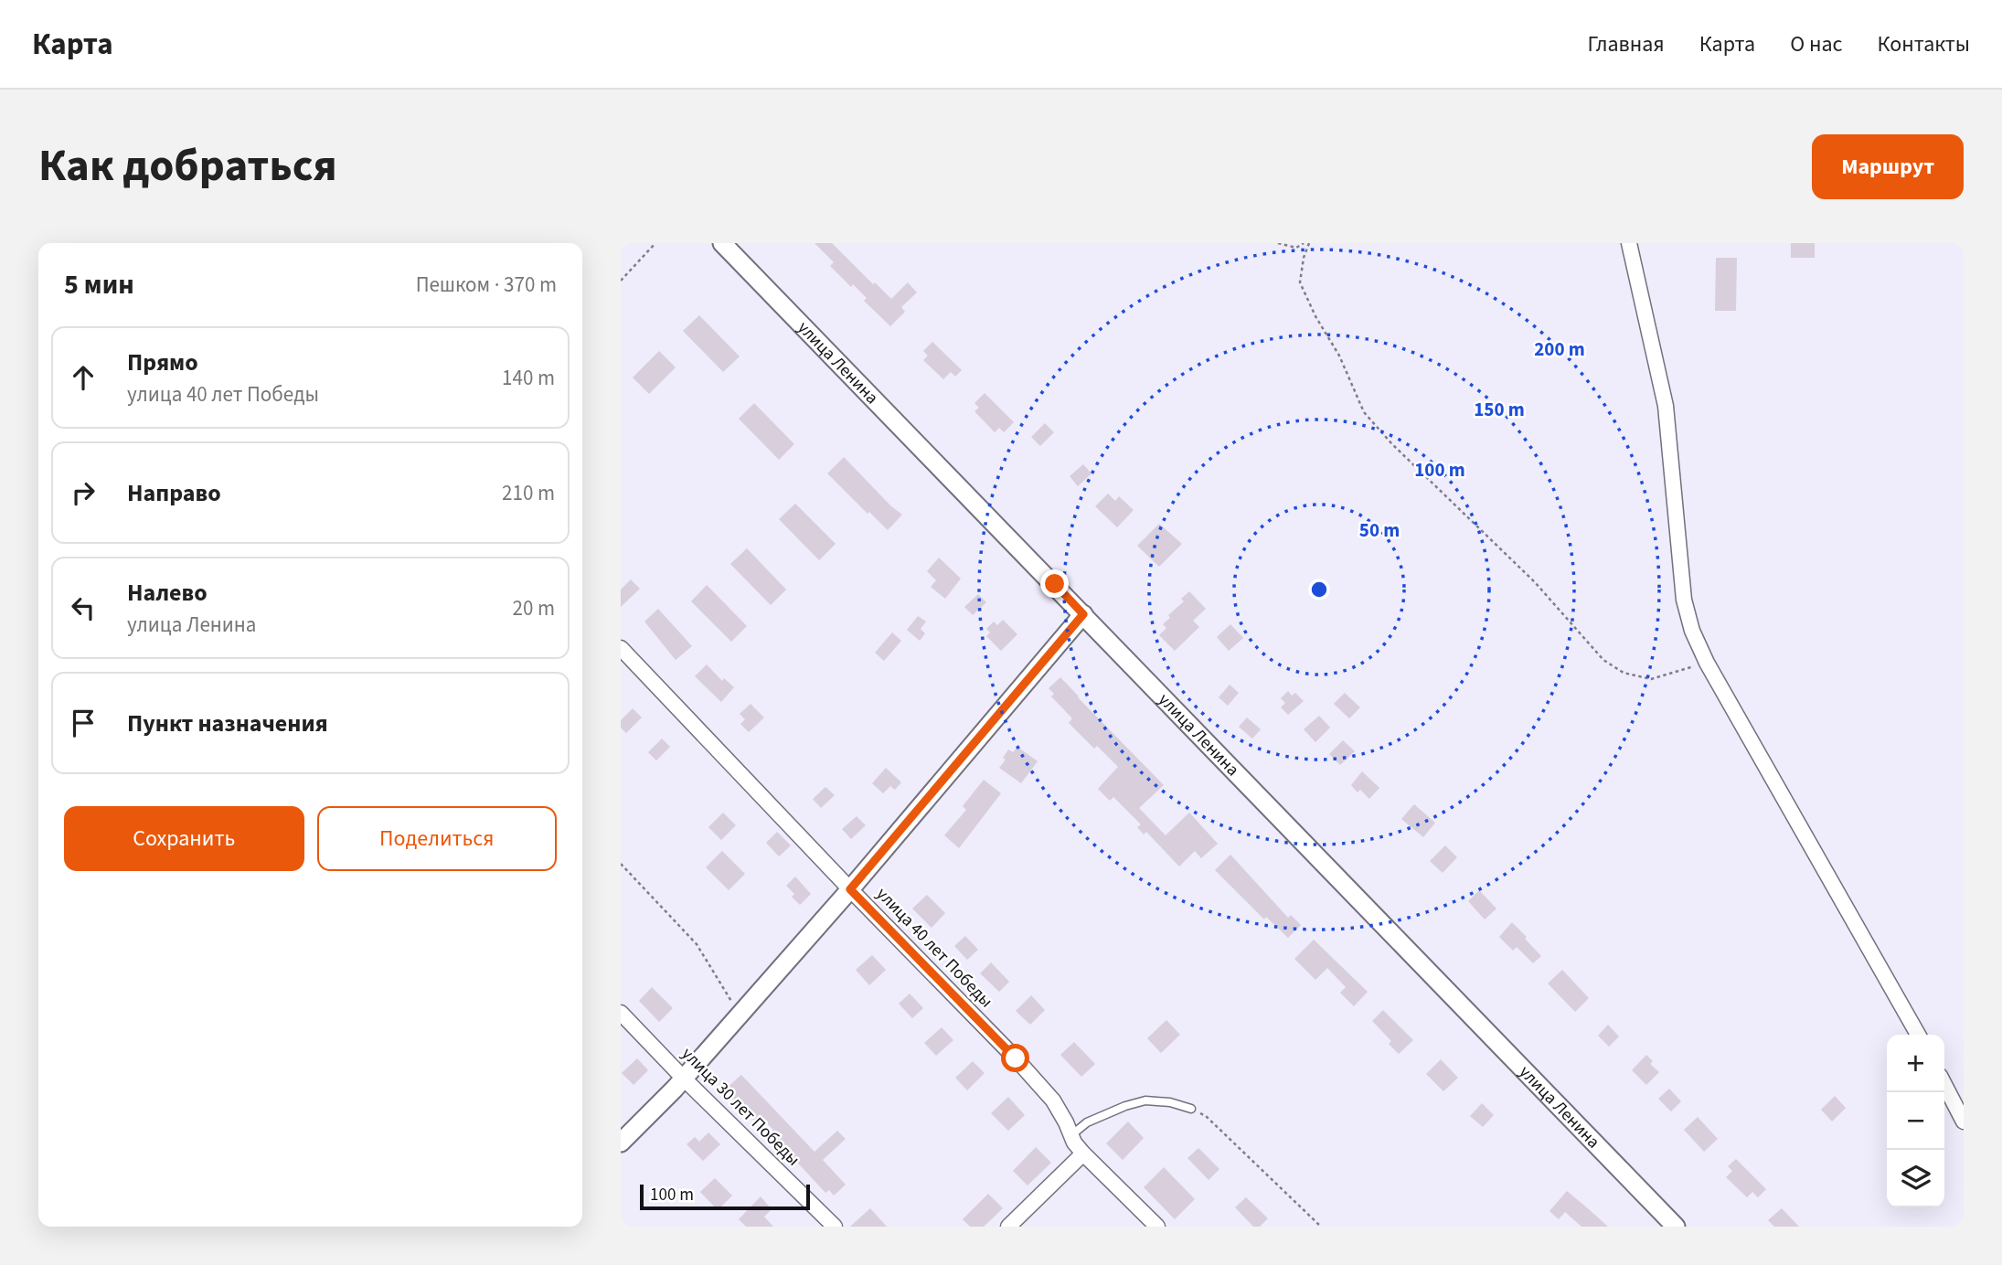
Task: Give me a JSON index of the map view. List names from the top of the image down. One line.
{"streets":{"street":["улица Ленина","улица 40 лет Победы","улица 30 лет Победы"]},"scale_bar":"100 m","page":{"header":"Карта","nav":["Главная","Карта","О нас","Контакты"],"title":"Как добраться","buttons":["Маршрут",["Сохранить","Поделиться"]],"heading":["5 мин","Пешком · 370 m"],"list":[["Прямо","улица 40 лет Победы","140 m"],["Направо","210 m"],["Налево","улица Ленина","20 m"],"Пункт назначения"],"map_buttons":["+","−"],"scale":"100 m"},"rings":["200 m","150 m","100 m","50 m"]}
